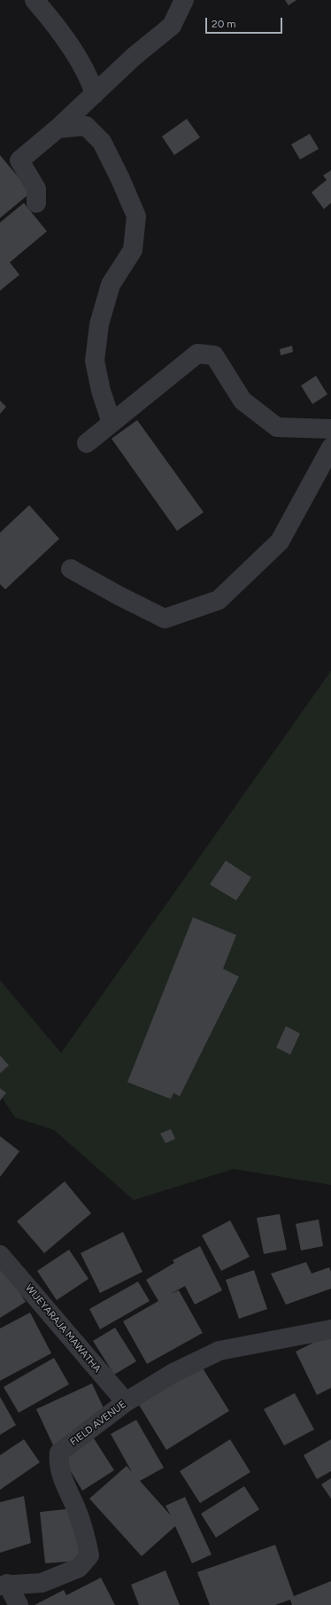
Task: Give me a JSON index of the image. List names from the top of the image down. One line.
{"streets":{"street":["WIJEYARAJA MAWATHA","FIELD AVENUE"]},"crossings":[["WIJEYARAJA MAWATHA","FIELD AVENUE"]],"scale_bar":"20 m"}
